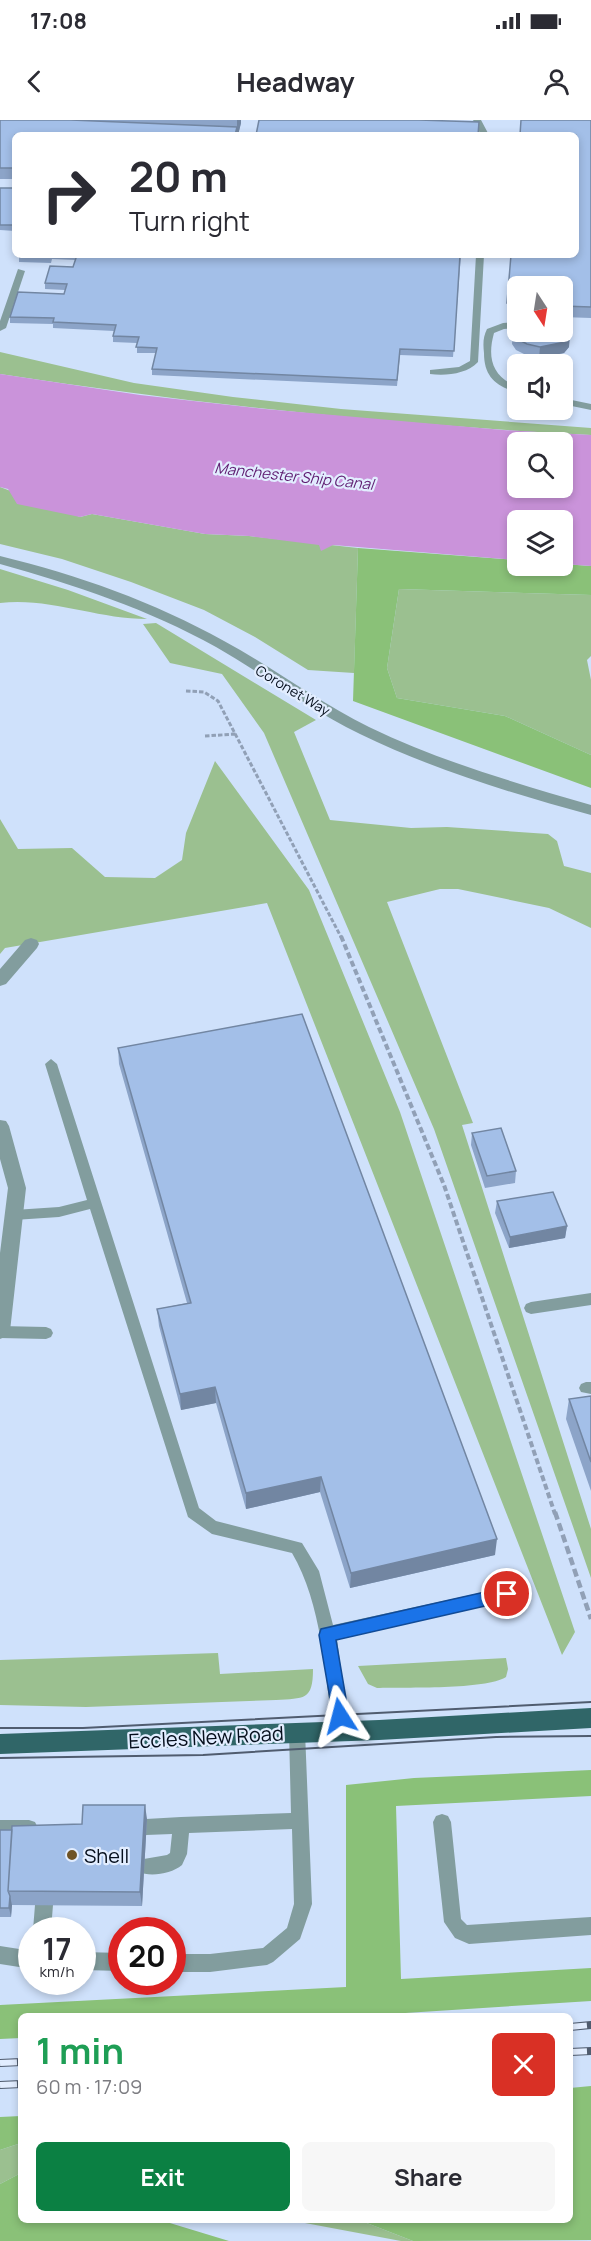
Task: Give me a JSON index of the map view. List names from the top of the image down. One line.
{"streets":{"main road":["Eccles New Road"],"street":["Coronet Way"]},"water":["Manchester Ship Canal"],"places":["Shell"],"north":"bottom","page":{"status":"17:08","header":"Headway","turn":["20 m","Turn right"],"speed":"17 km/h","limit":"20","heading":["1 min","60 m · 17:09"],"buttons":["Exit","Share"]}}
